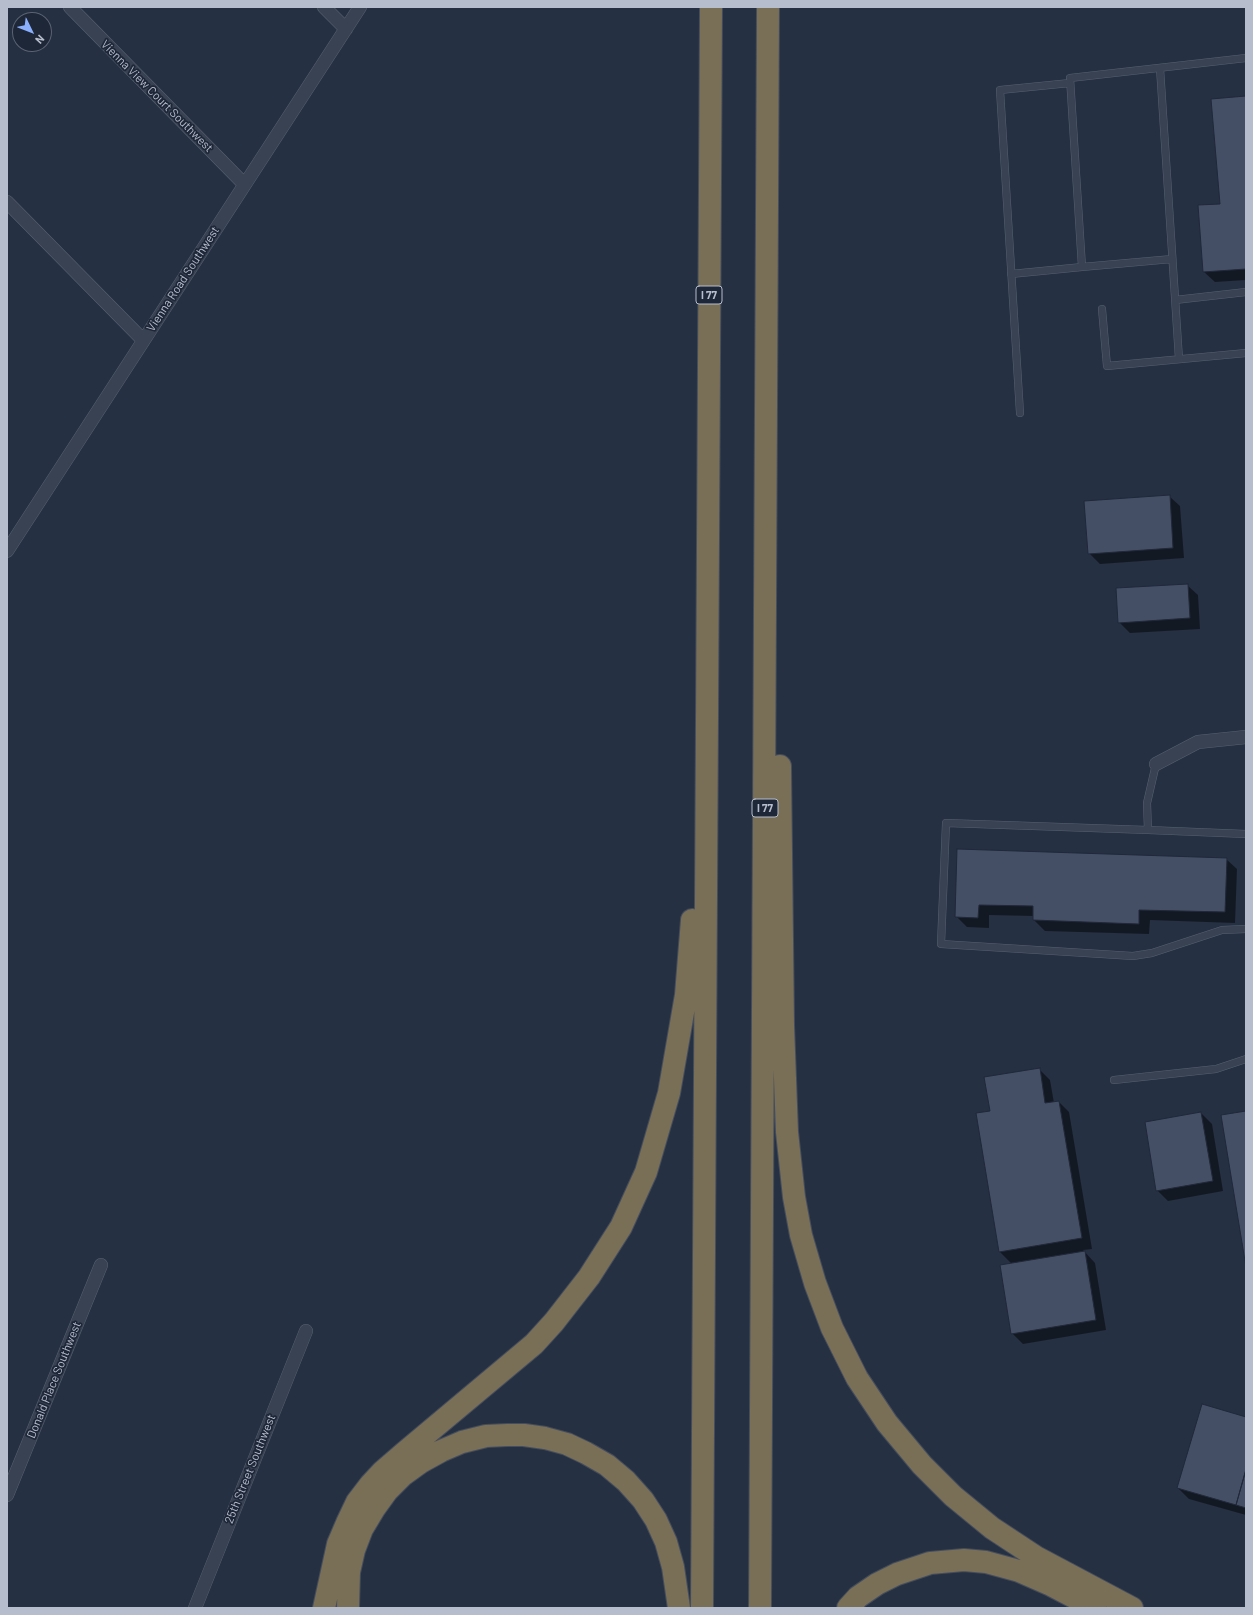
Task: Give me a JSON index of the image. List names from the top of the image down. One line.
{"streets":{"highway":["I 77"],"street":["Vienna View Court Southwest","Vienna Road Southwest","Donald Place Southwest","25th Street Southwest"]},"crossings":[["Vienna View Court Southwest","Vienna Road Southwest"]],"north":"bottom right"}
